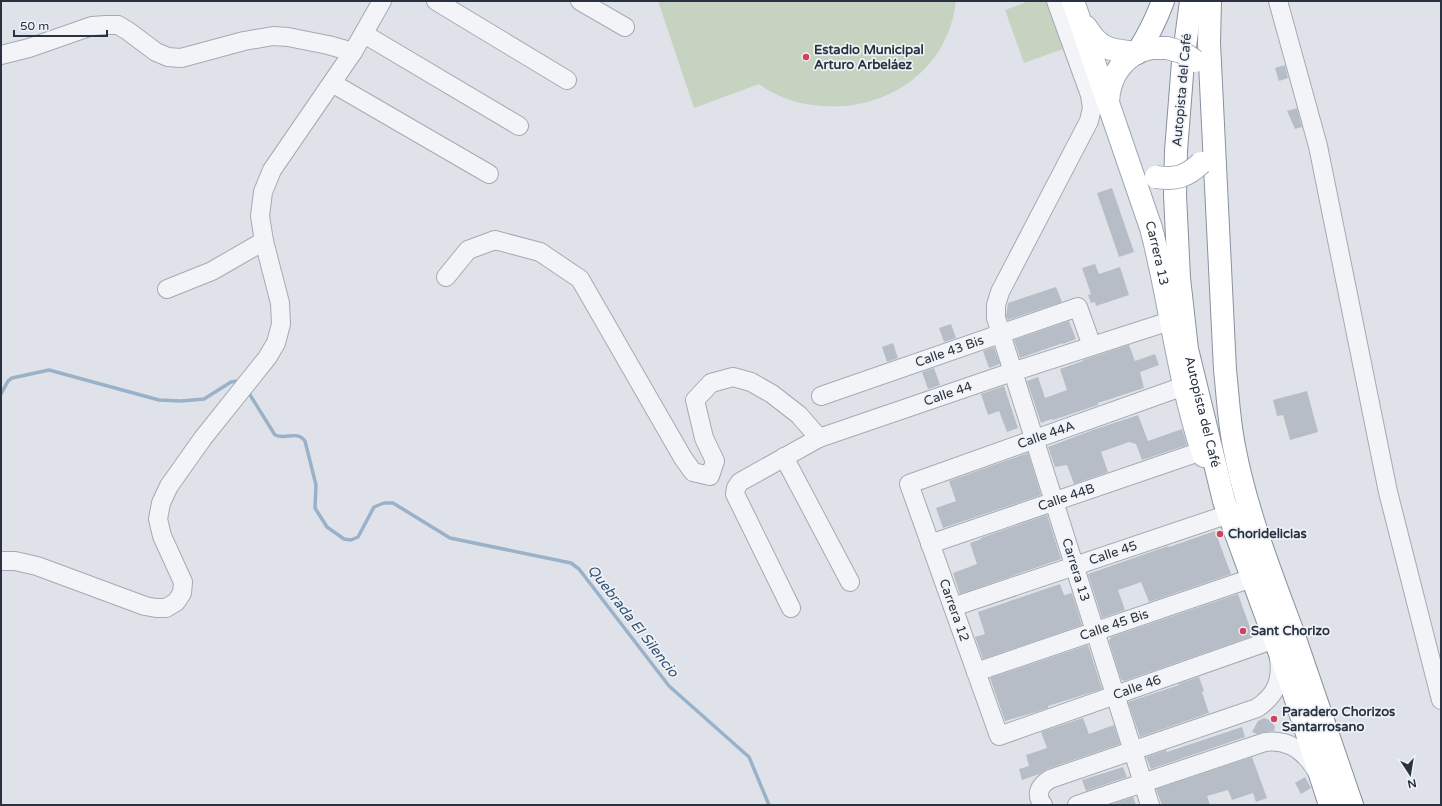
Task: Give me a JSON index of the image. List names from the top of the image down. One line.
{"streets":{"main road":["Autopista del Café","Carrera 13"],"street":["Calle 43 Bis","Calle 44","Calle 44A","Calle 44B","Calle 45","Carrera 12","Calle 45 Bis","Calle 46"]},"crossings":[["Autopista del Café","Carrera 13"],["Autopista del Café","Calle 45"],["Autopista del Café","Calle 45 Bis"],["Autopista del Café","Calle 46"],["Carrera 13","Calle 43 Bis"],["Carrera 13","Calle 44"],["Carrera 13","Calle 44A"],["Carrera 13","Calle 44B"],["Carrera 13","Calle 45"],["Carrera 13","Calle 45 Bis"],["Carrera 13","Calle 46"],["Calle 43 Bis","Calle 44"],["Calle 44A","Carrera 12"],["Calle 44B","Carrera 12"],["Calle 45","Carrera 12"],["Carrera 12","Calle 45 Bis"],["Carrera 12","Calle 46"]],"water":["Quebrada El Silencio"],"places":["Estadio Municipal Arturo Arbeláez","Choridelicias","Sant Chorizo","Paradero Chorizos Santarrosano"],"scale_bar":"50 m","north":"bottom"}
